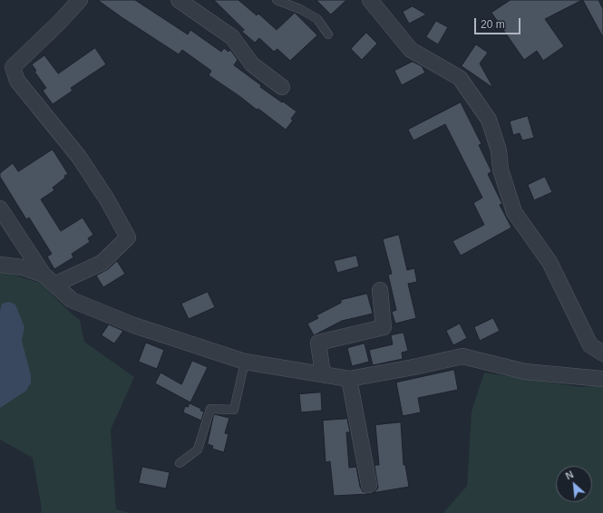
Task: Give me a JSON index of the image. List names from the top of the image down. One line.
{"scale_bar":"20 m","north":"top left"}
